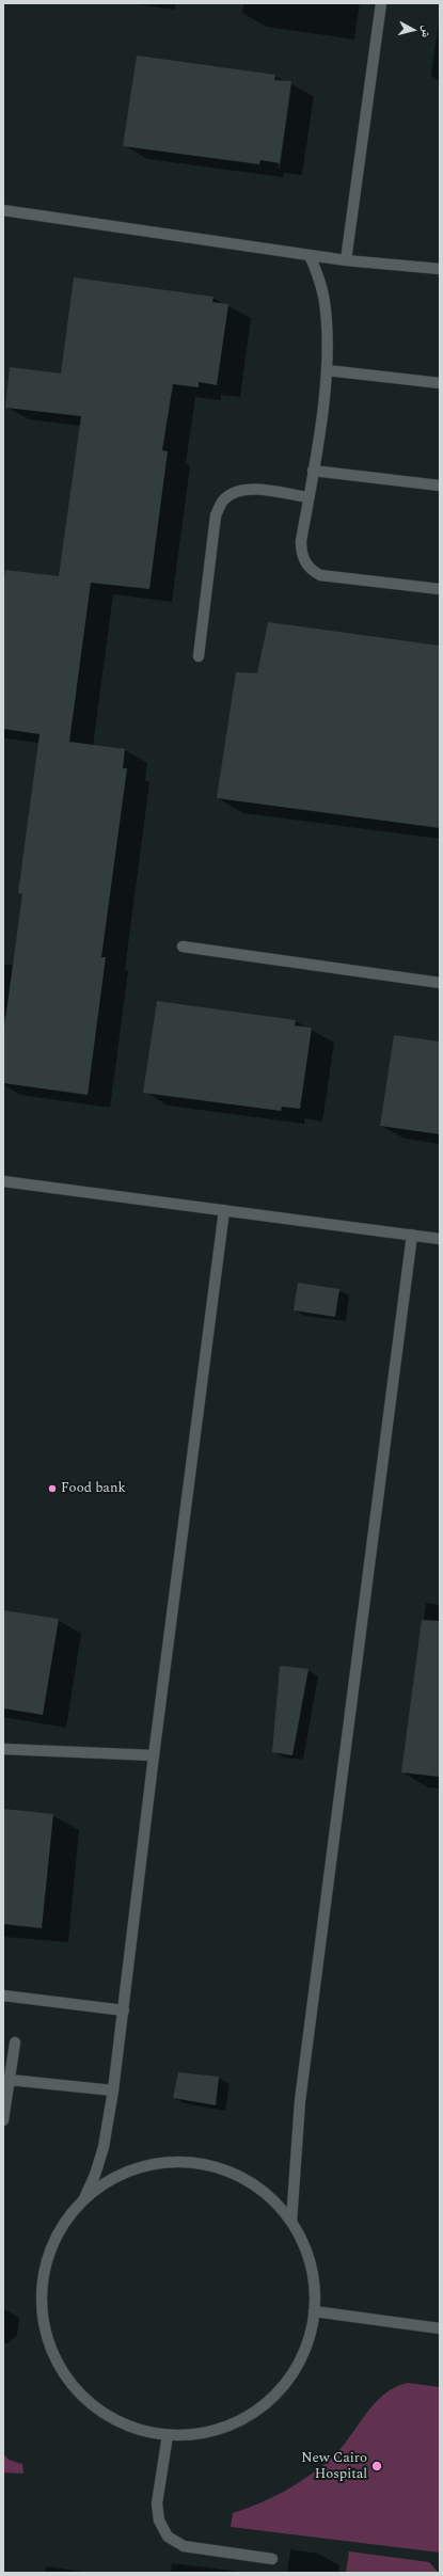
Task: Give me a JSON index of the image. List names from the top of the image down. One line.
{"places":["Food bank","New Cairo Hospital"],"north":"right"}
